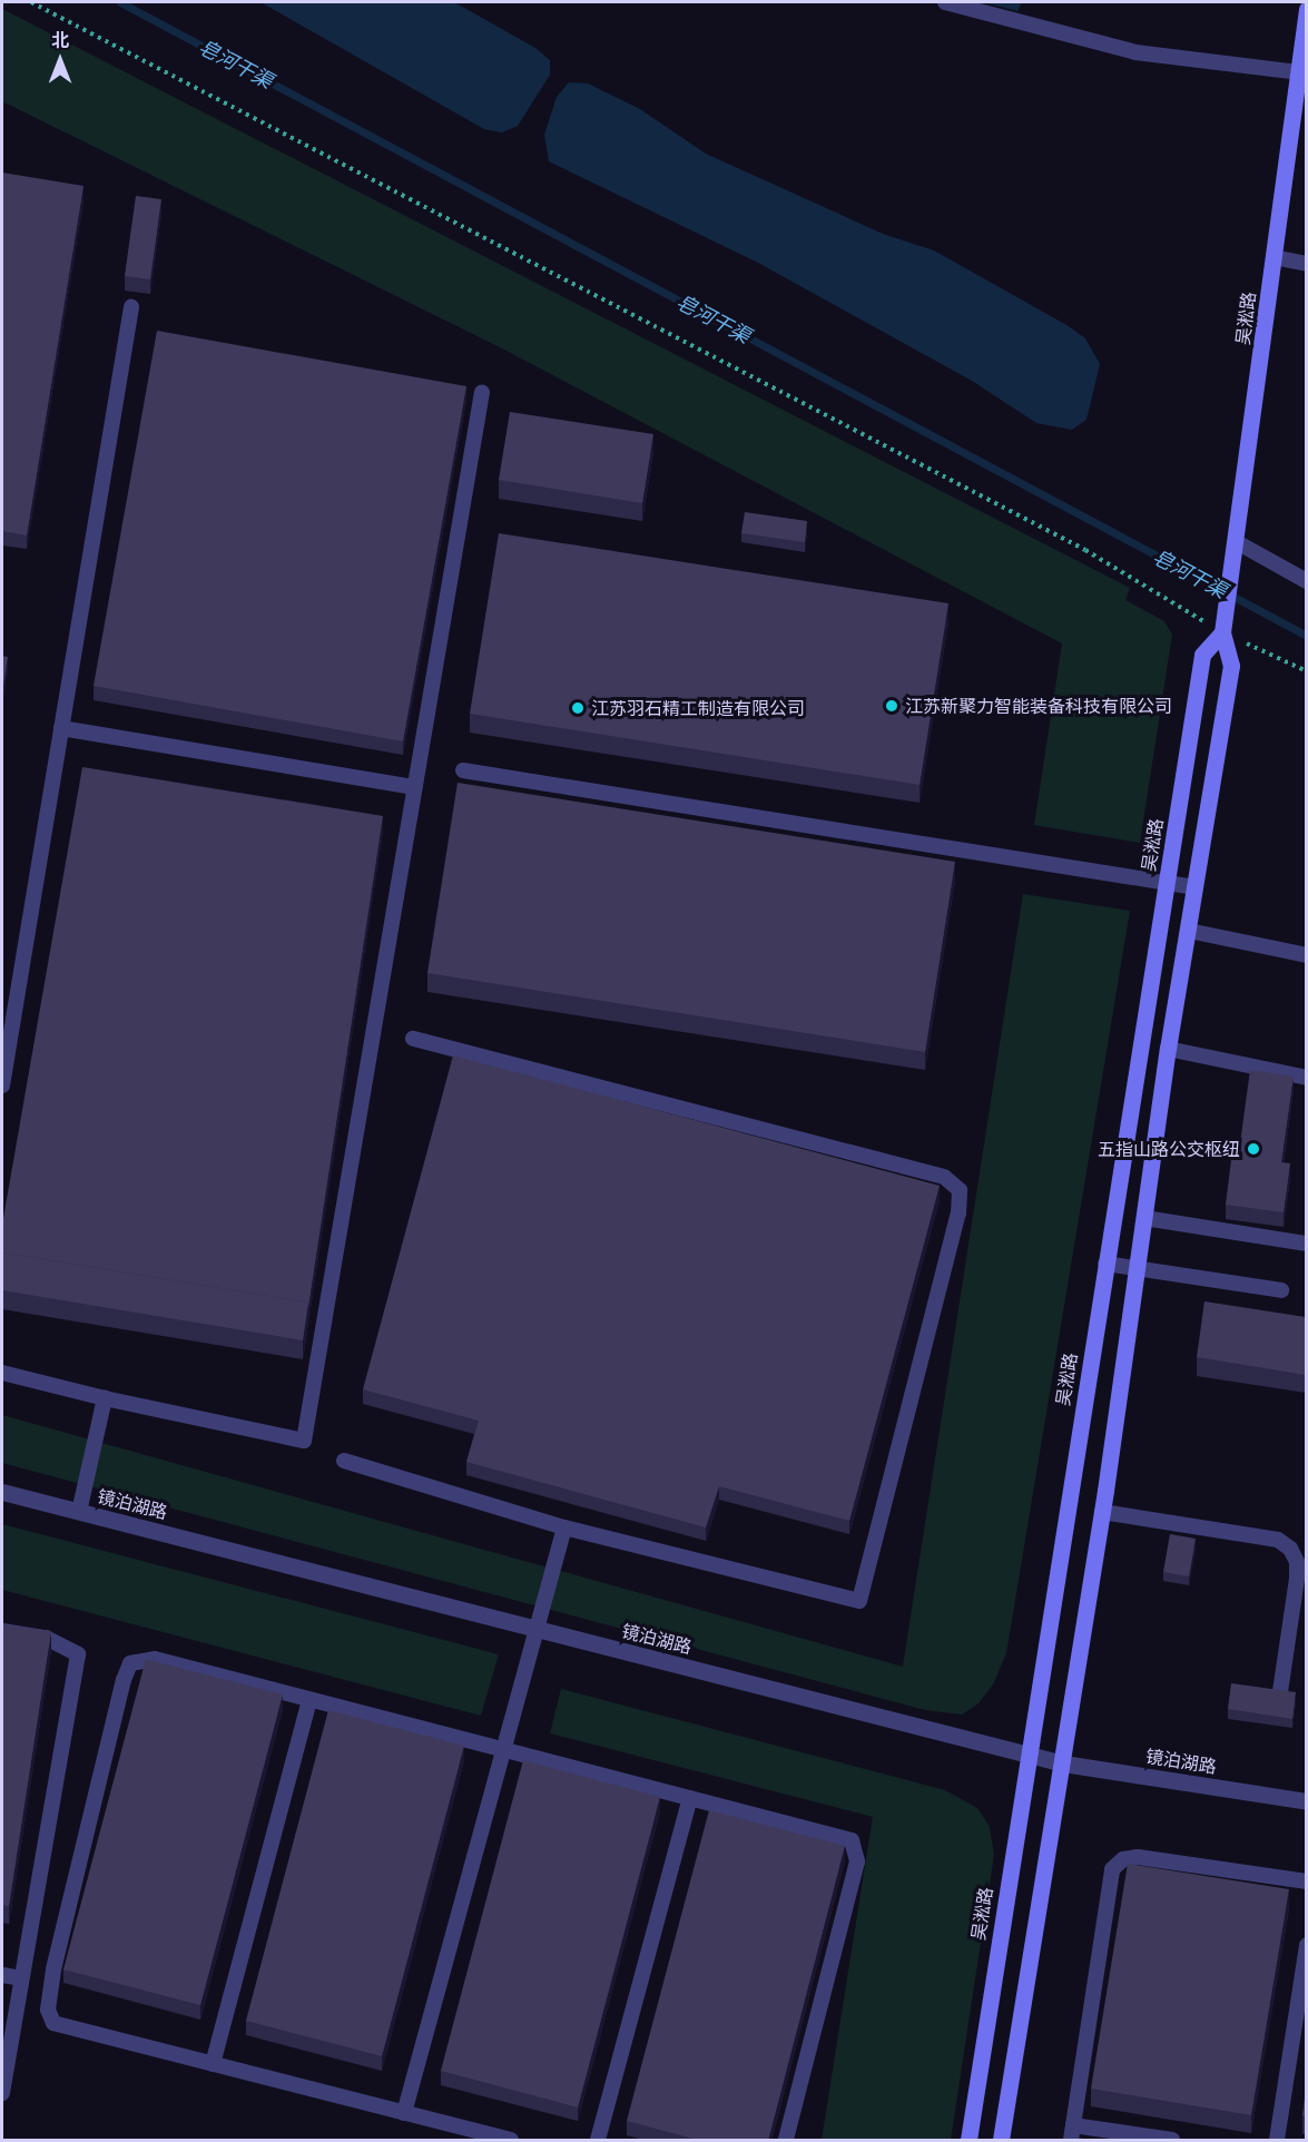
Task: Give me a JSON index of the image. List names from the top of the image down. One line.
{"streets":{"main road":["吴淞路"],"street":["镜泊湖路"]},"crossings":[["吴淞路","镜泊湖路"]],"water":["皂河干渠"],"places":["江苏新聚力智能装备科技有限公司","江苏羽石精工制造有限公司","五指山路公交枢纽"],"north":"top"}
